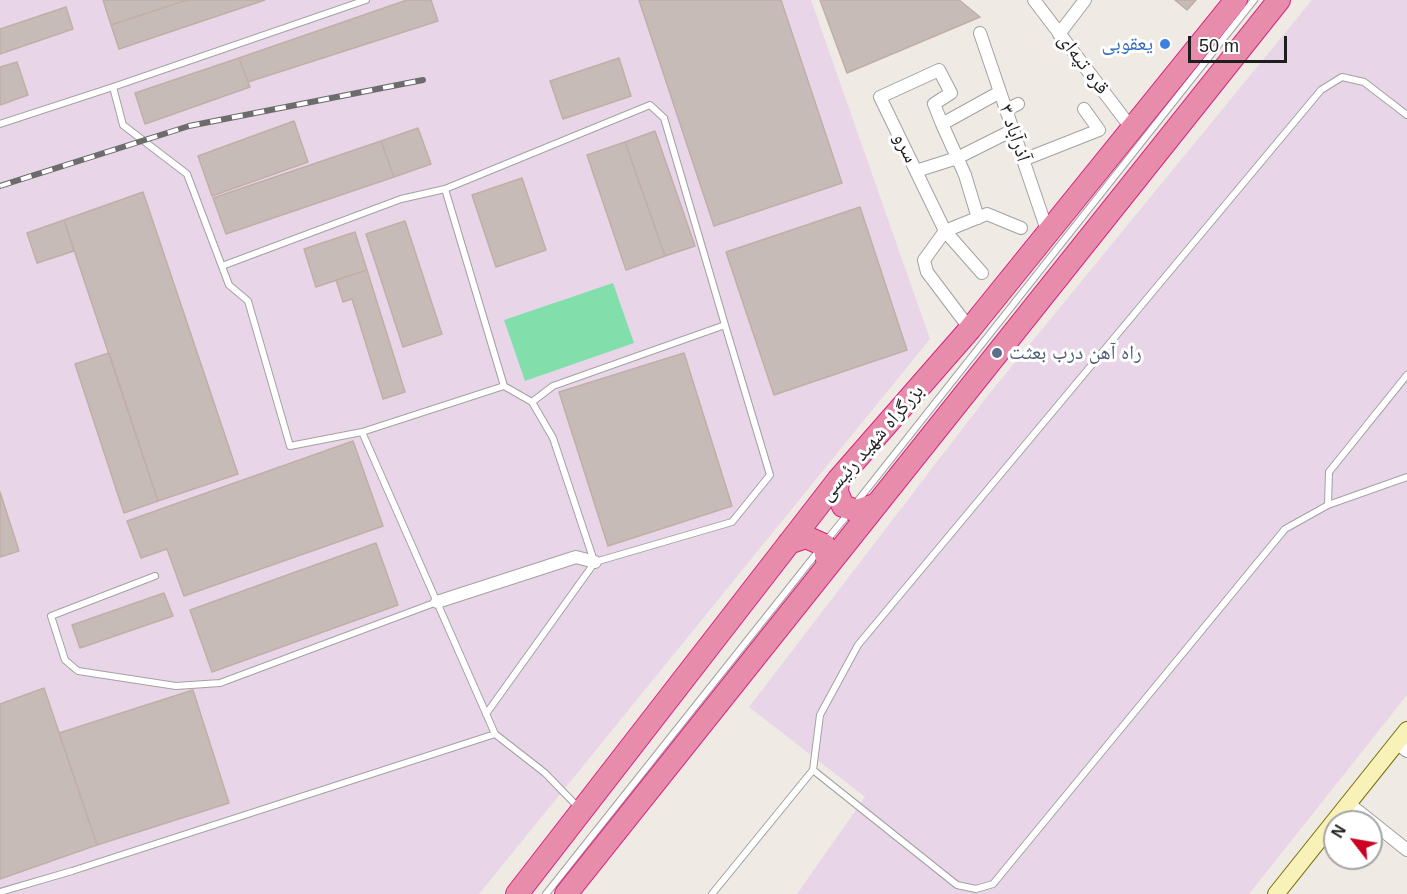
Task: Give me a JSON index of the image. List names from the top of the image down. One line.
{"streets":{"highway":["بزرگراه شهید رئیسی"],"street":["قره تپه‌ای","۳ آذرآباد","سرو"]},"crossings":[["قره تپه‌ای","بزرگراه شهید رئیسی"],["۳ آذرآباد","بزرگراه شهید رئیسی"]],"places":["یعقوبی","راه آهن درب بعثت"],"scale_bar":"50 m","north":"top left"}
